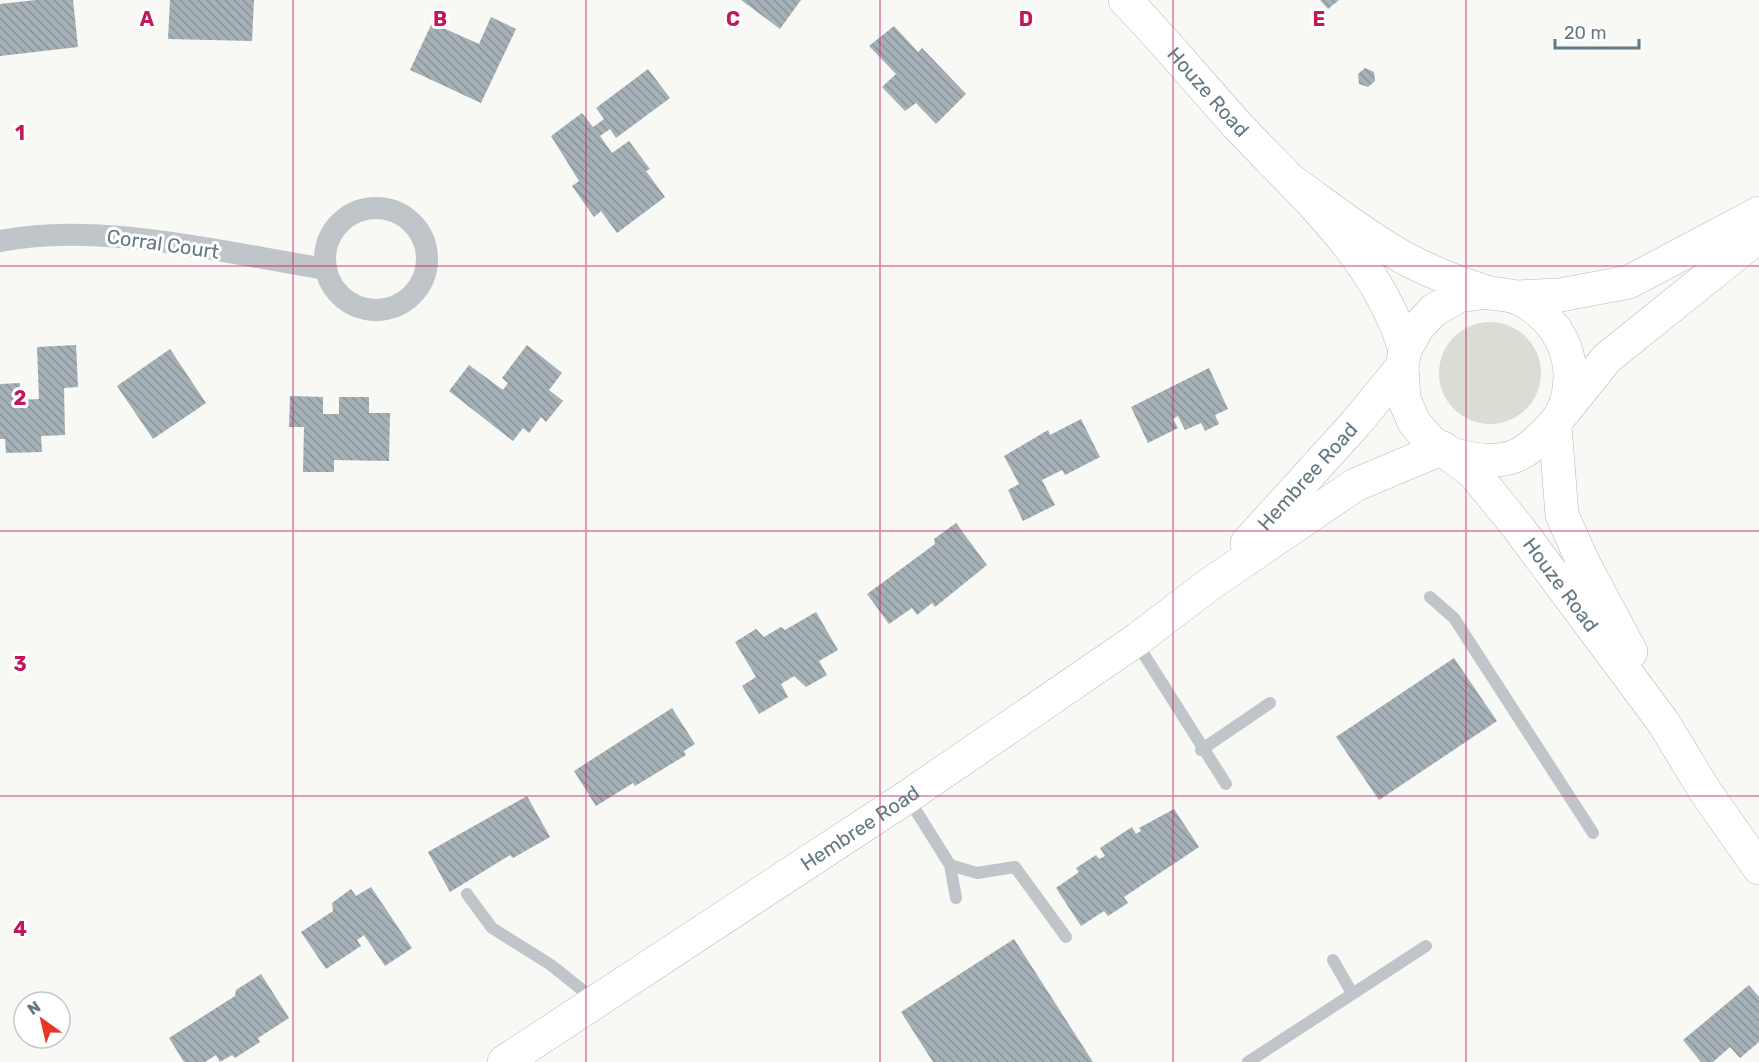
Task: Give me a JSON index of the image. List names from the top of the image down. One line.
{"streets":{"main road":["Houze Road","Hembree Road"],"street":["Corral Court"]},"crossings":[["Houze Road","Hembree Road"]],"scale_bar":"20 m","north":"top left","grid":{"columns":["A","B","C","D","E"],"rows":["1","2","3","4"]}}
